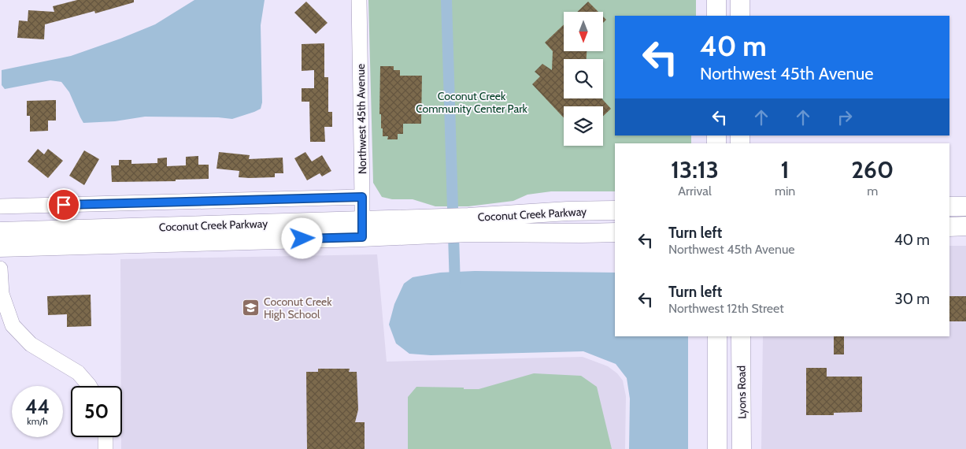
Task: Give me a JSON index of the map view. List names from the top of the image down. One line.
{"streets":{"main road":["Coconut Creek Parkway","Lyons Road"],"street":["Northwest 45th Avenue"]},"crossings":[["Northwest 45th Avenue","Coconut Creek Parkway"]],"parks":["Coconut Creek Community Center Park"],"places":{"school or university":["Coconut Creek High School"]},"north":"bottom","page":{"turn":["40 m","Northwest 45th Avenue"],"eta":["13:13","Arrival","1","min","260","m"],"list":[{"name":"Turn left","note":"Northwest 45th Avenue","value":"40 m"},{"name":"Turn left","note":"Northwest 12th Street","value":"30 m"}],"speed":"44 km/h","limit":"50"}}
